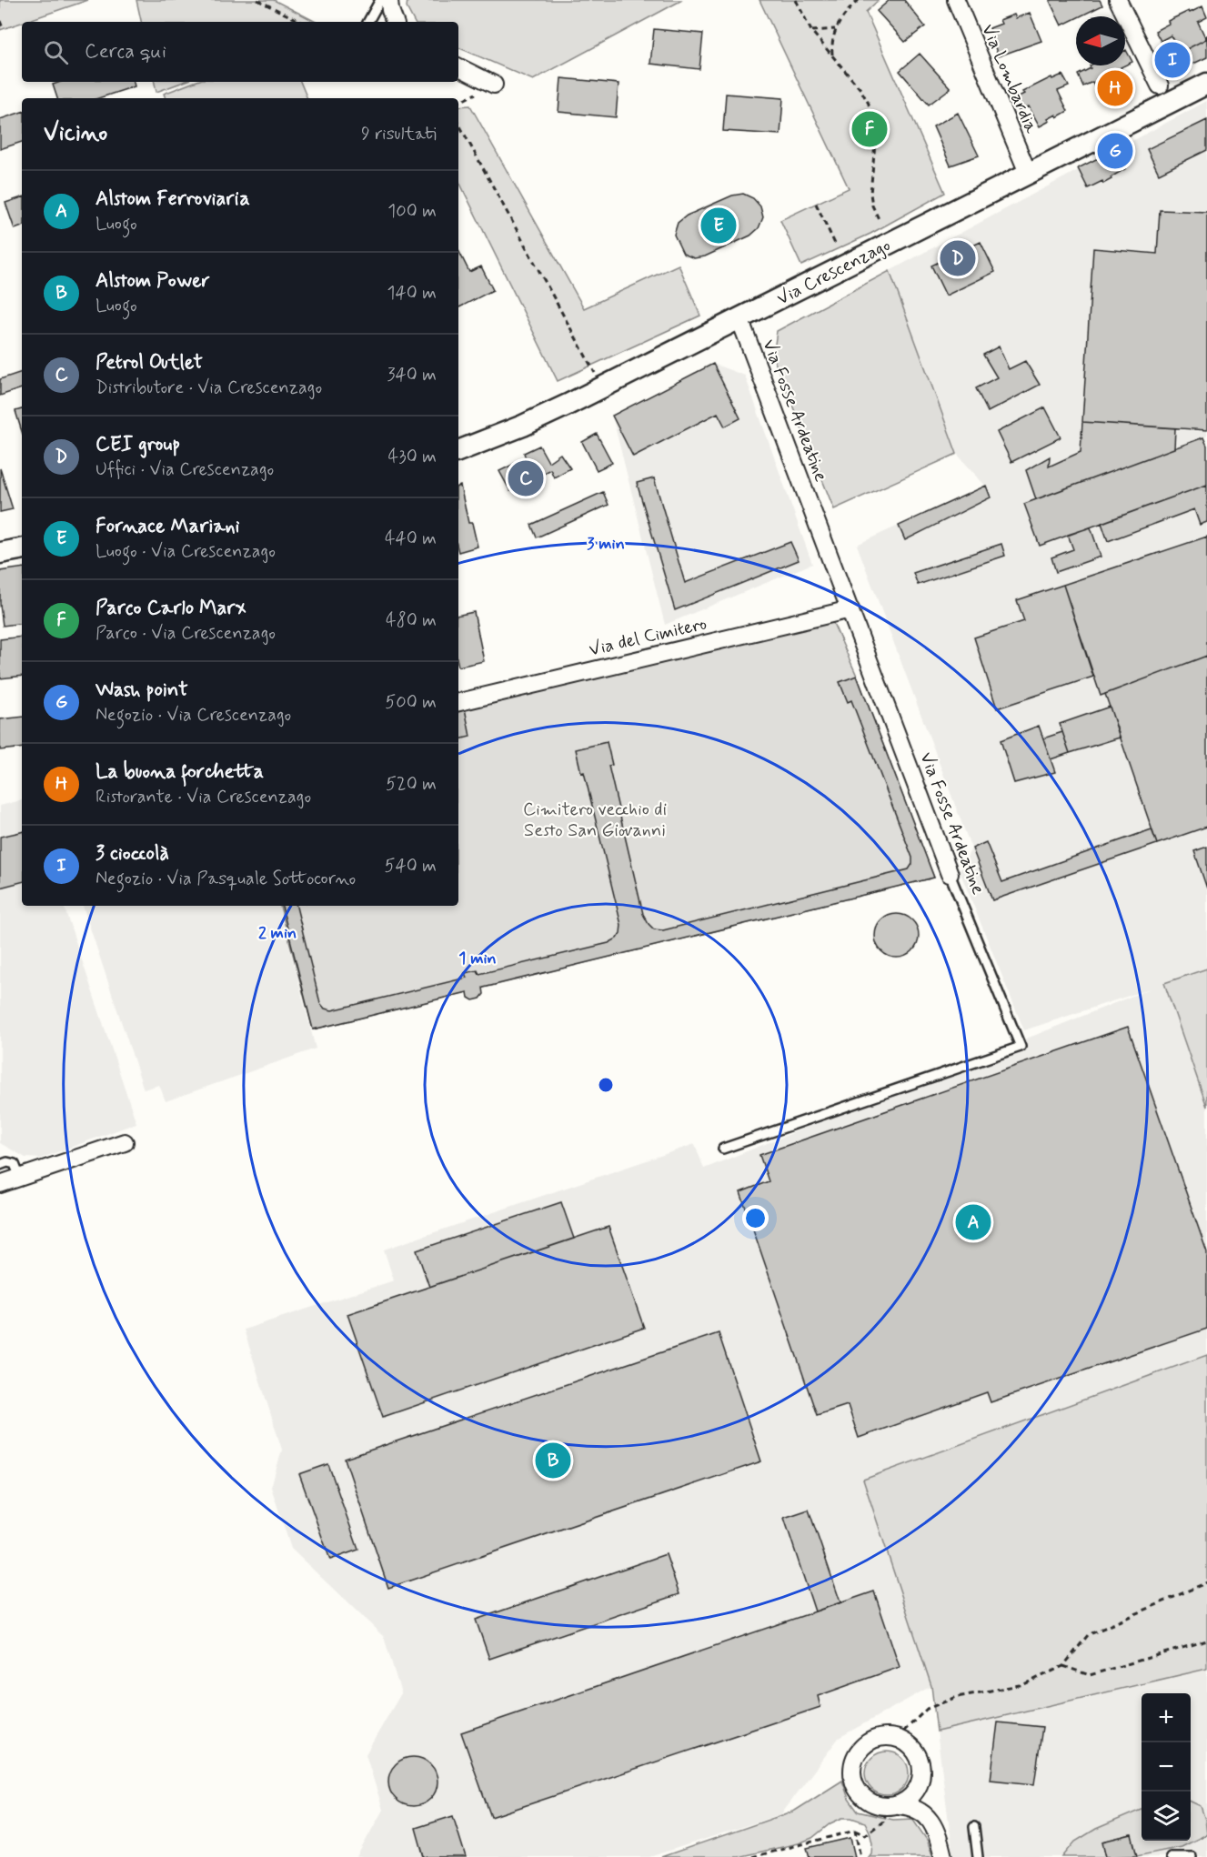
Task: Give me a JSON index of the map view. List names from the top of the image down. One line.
{"streets":{"street":["Via Lombardia","Via Crescenzago","Via Fosse Ardeatine","Via del Cimitero"]},"crossings":[["Via Lombardia","Via Crescenzago"],["Via Crescenzago","Via Fosse Ardeatine"],["Via Fosse Ardeatine","Via del Cimitero"]],"parks":["Cimitero vecchio di Sesto San Giovanni"],"north":"left","page":{"search":"Cerca qui","pins":["I","H","F","G","E","D","C","A","B"],"heading":["Vicino","9 risultati"],"list":[{"mark":"A","name":"Alstom Ferroviaria","note":"Luogo","value":"100 m"},{"mark":"B","name":"Alstom Power","note":"Luogo","value":"140 m"},{"mark":"C","name":"Petrol Outlet","note":"Distributore · Via Crescenzago","value":"340 m"},{"mark":"D","name":"CEI group","note":"Uffici · Via Crescenzago","value":"430 m"},{"mark":"E","name":"Fornace Mariani","note":"Luogo · Via Crescenzago","value":"440 m"},{"mark":"F","name":"Parco Carlo Marx","note":"Parco · Via Crescenzago","value":"480 m"},{"mark":"G","name":"Wash point","note":"Negozio · Via Crescenzago","value":"500 m"},{"mark":"H","name":"La buona forchetta","note":"Ristorante · Via Crescenzago","value":"520 m"},{"mark":"I","name":"3 cioccolà","note":"Negozio · Via Pasquale Sottocorno","value":"540 m"}],"map_buttons":["+","−"]},"rings":["3 min","2 min","1 min"]}
